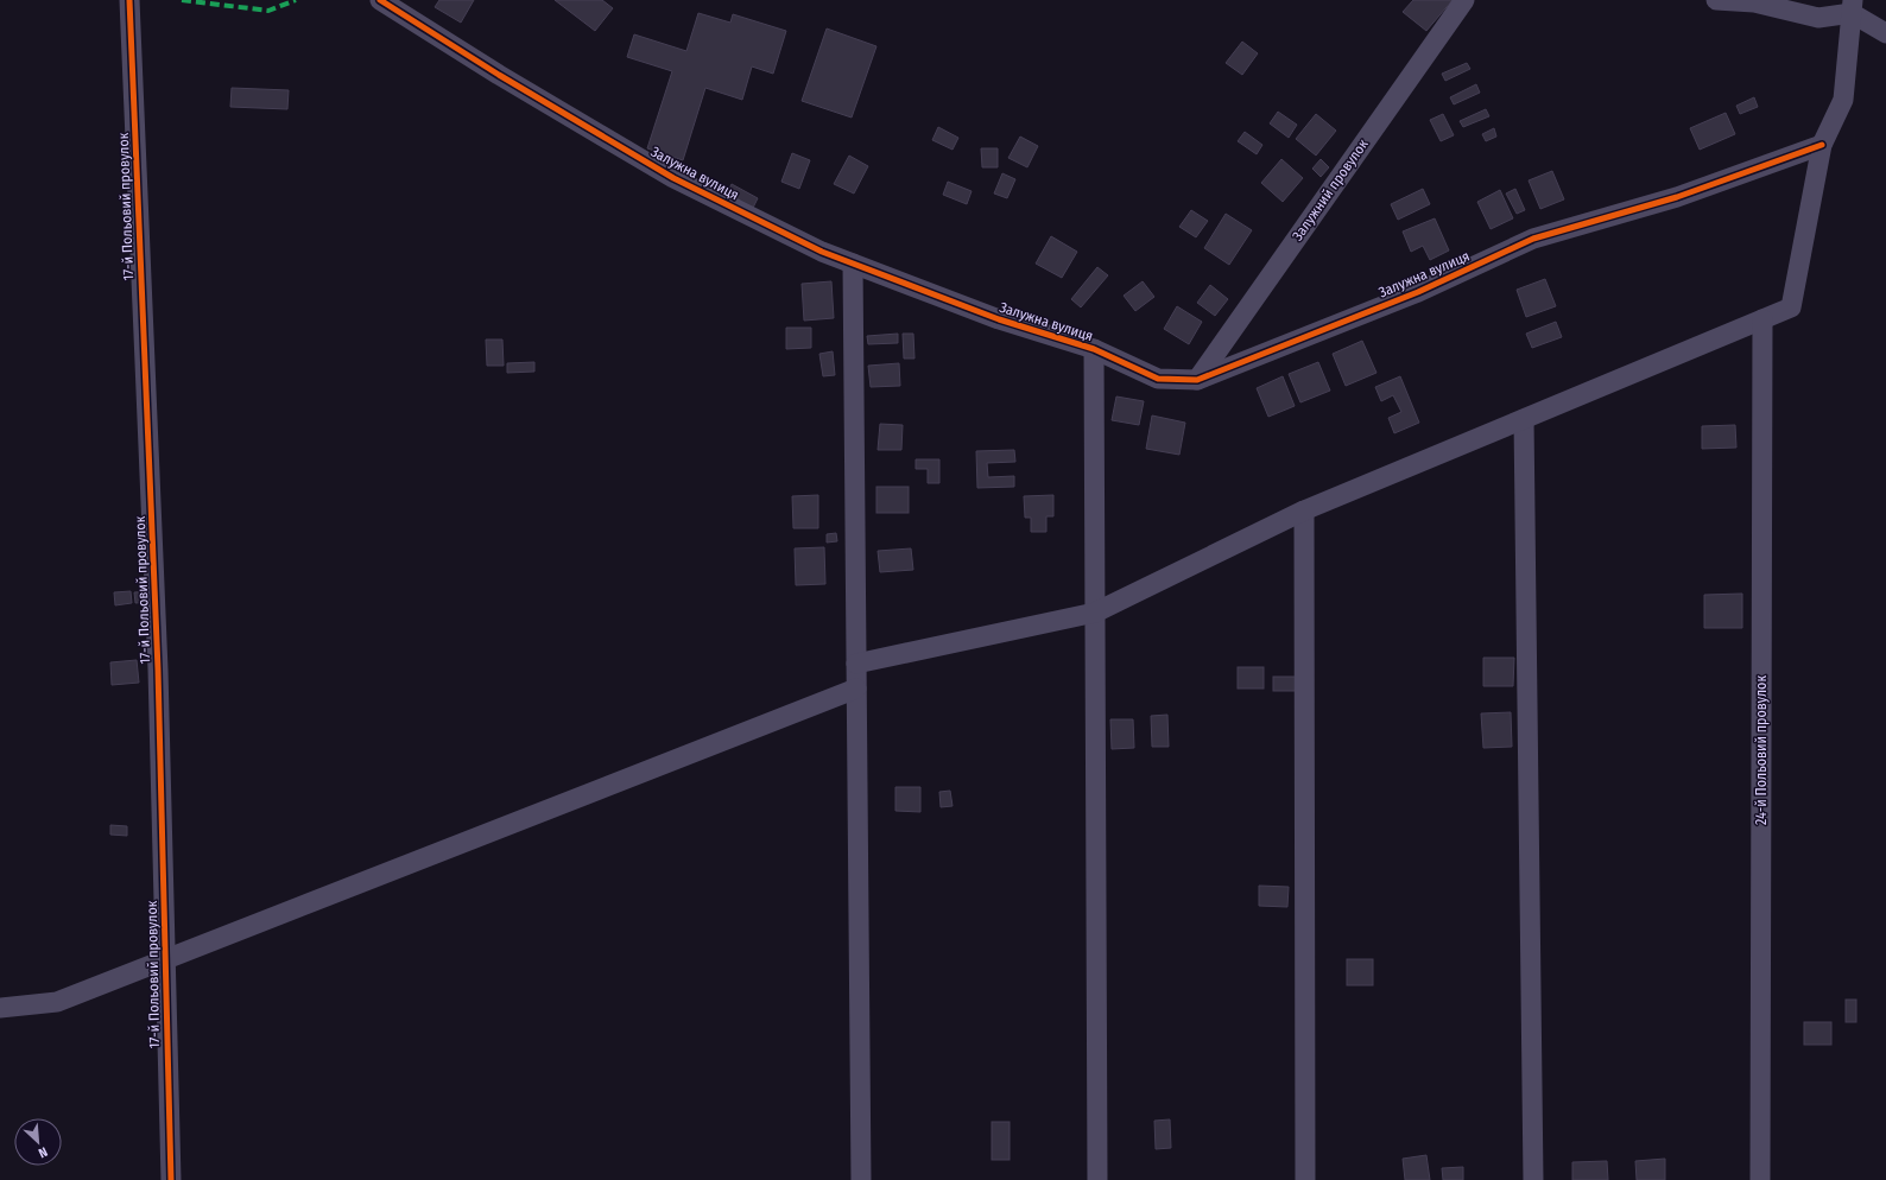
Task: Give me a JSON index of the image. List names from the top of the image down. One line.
{"streets":{"street":["Залужна вулиця","Залужний провулок","17-й Польовий провулок","24-й Польовий провулок"]},"crossings":[["Залужна вулиця","Залужний провулок"]],"north":"bottom right"}
